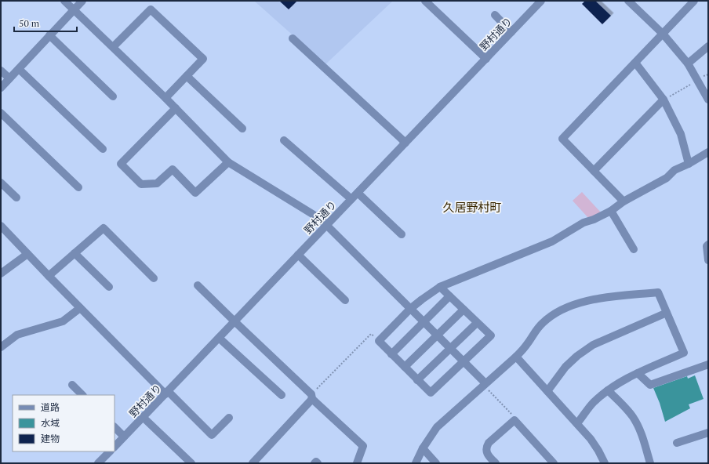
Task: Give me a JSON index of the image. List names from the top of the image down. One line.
{"streets":{"street":["野村通り"]},"districts":["久居野村町"],"legend":["道路","水域","建物"],"scale_bar":"50 m"}
